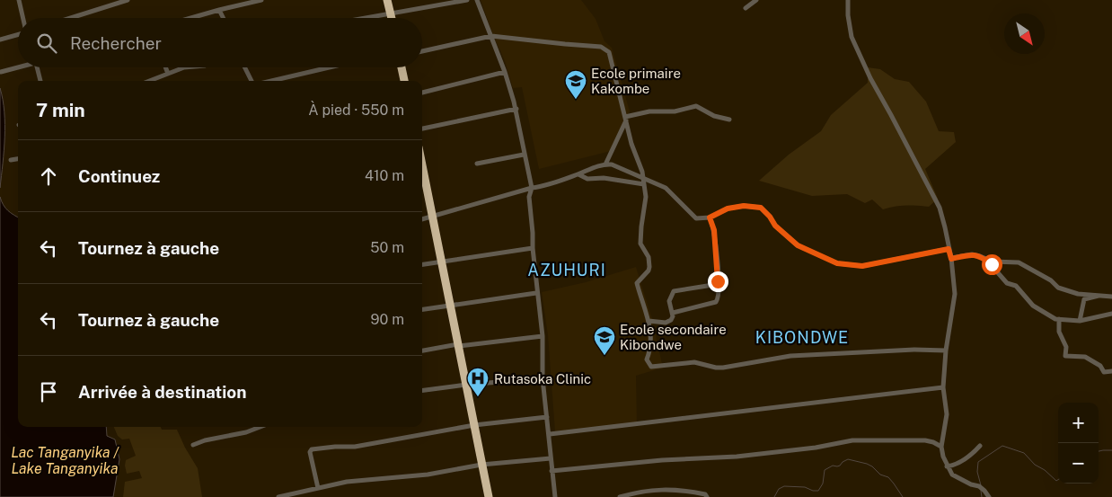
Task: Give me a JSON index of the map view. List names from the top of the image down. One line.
{"districts":["AZUHURI","KIBONDWE"],"water":["Lac Tanganyika / Lake Tanganyika"],"places":{"school or university":["Ecole primaire Kakombe","Ecole secondaire Kibondwe"],"hospital":["Rutasoka Clinic"]},"north":"bottom right","page":{"search":"Rechercher","heading":["7 min","À pied · 550 m"],"list":[["Continuez","410 m"],["Tournez à gauche","50 m"],["Tournez à gauche","90 m"],"Arrivée à destination"],"map_buttons":["+","−"]}}
